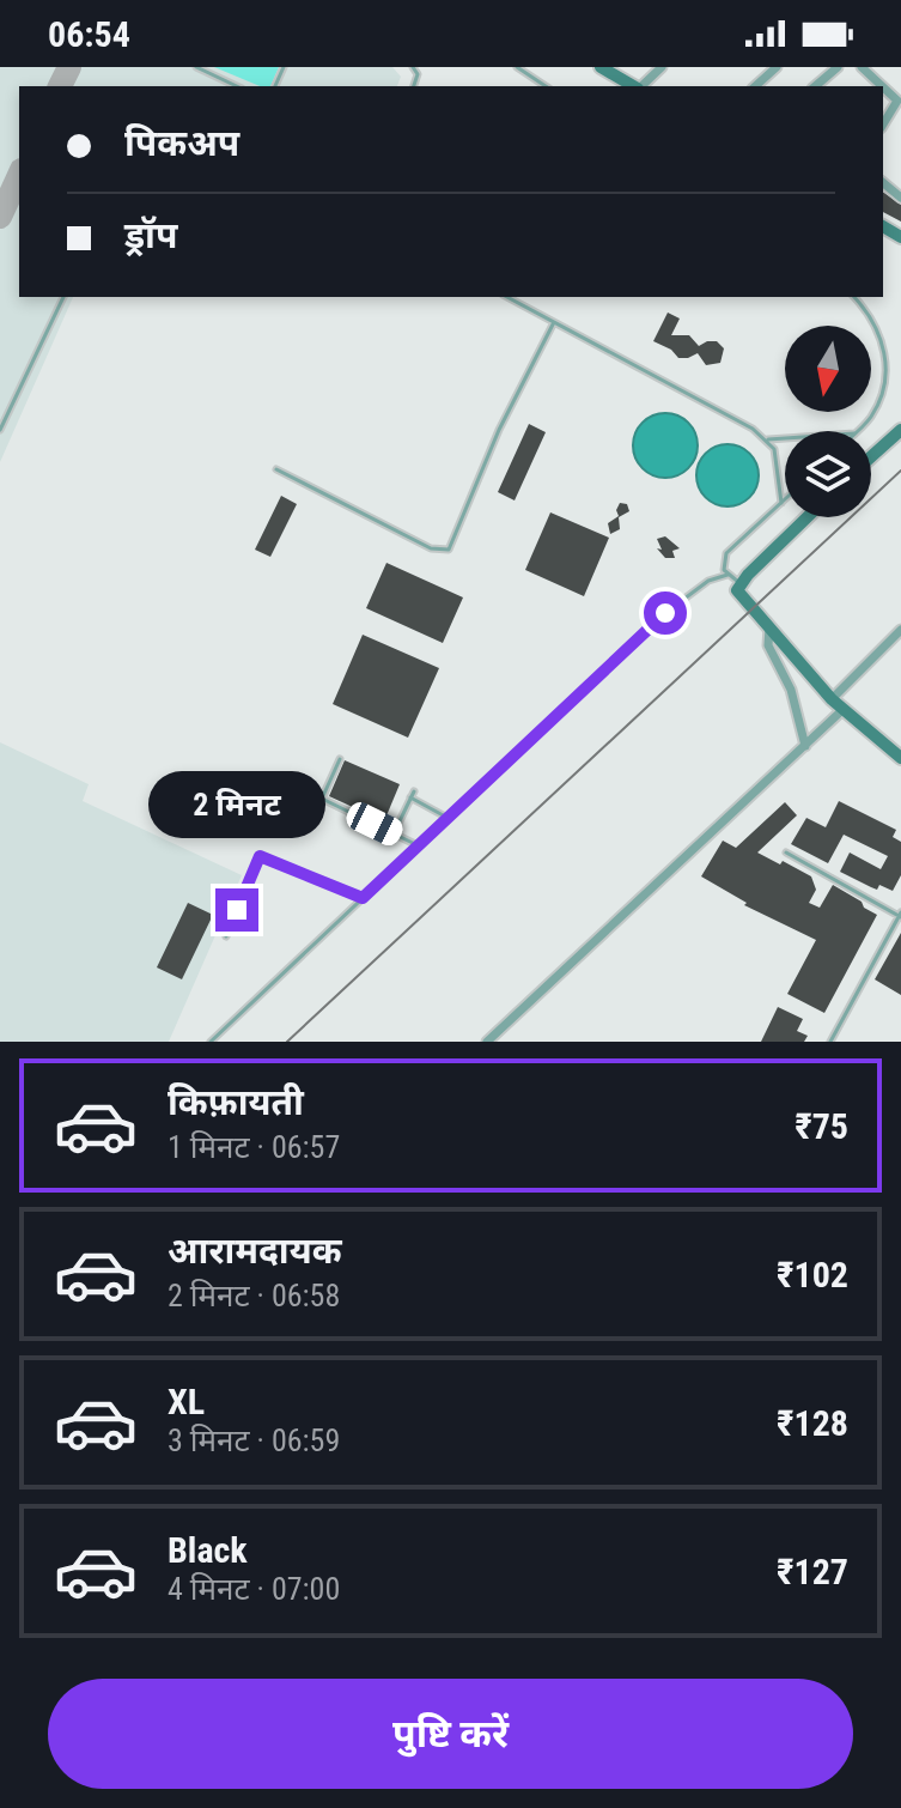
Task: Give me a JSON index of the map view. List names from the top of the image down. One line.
{"north":"bottom","page":{"status":"06:54","banner":["पिकअप","ड्रॉप"],"bubble":"2 मिनट","list":[{"name":"किफ़ायती","note":"1 मिनट · 06:57","value":"₹75"},{"name":"आरामदायक","note":"2 मिनट · 06:58","value":"₹102"},{"name":"XL","note":"3 मिनट · 06:59","value":"₹128"},{"name":"Black","note":"4 मिनट · 07:00","value":"₹127"}],"buttons":"पुष्टि करें"}}
